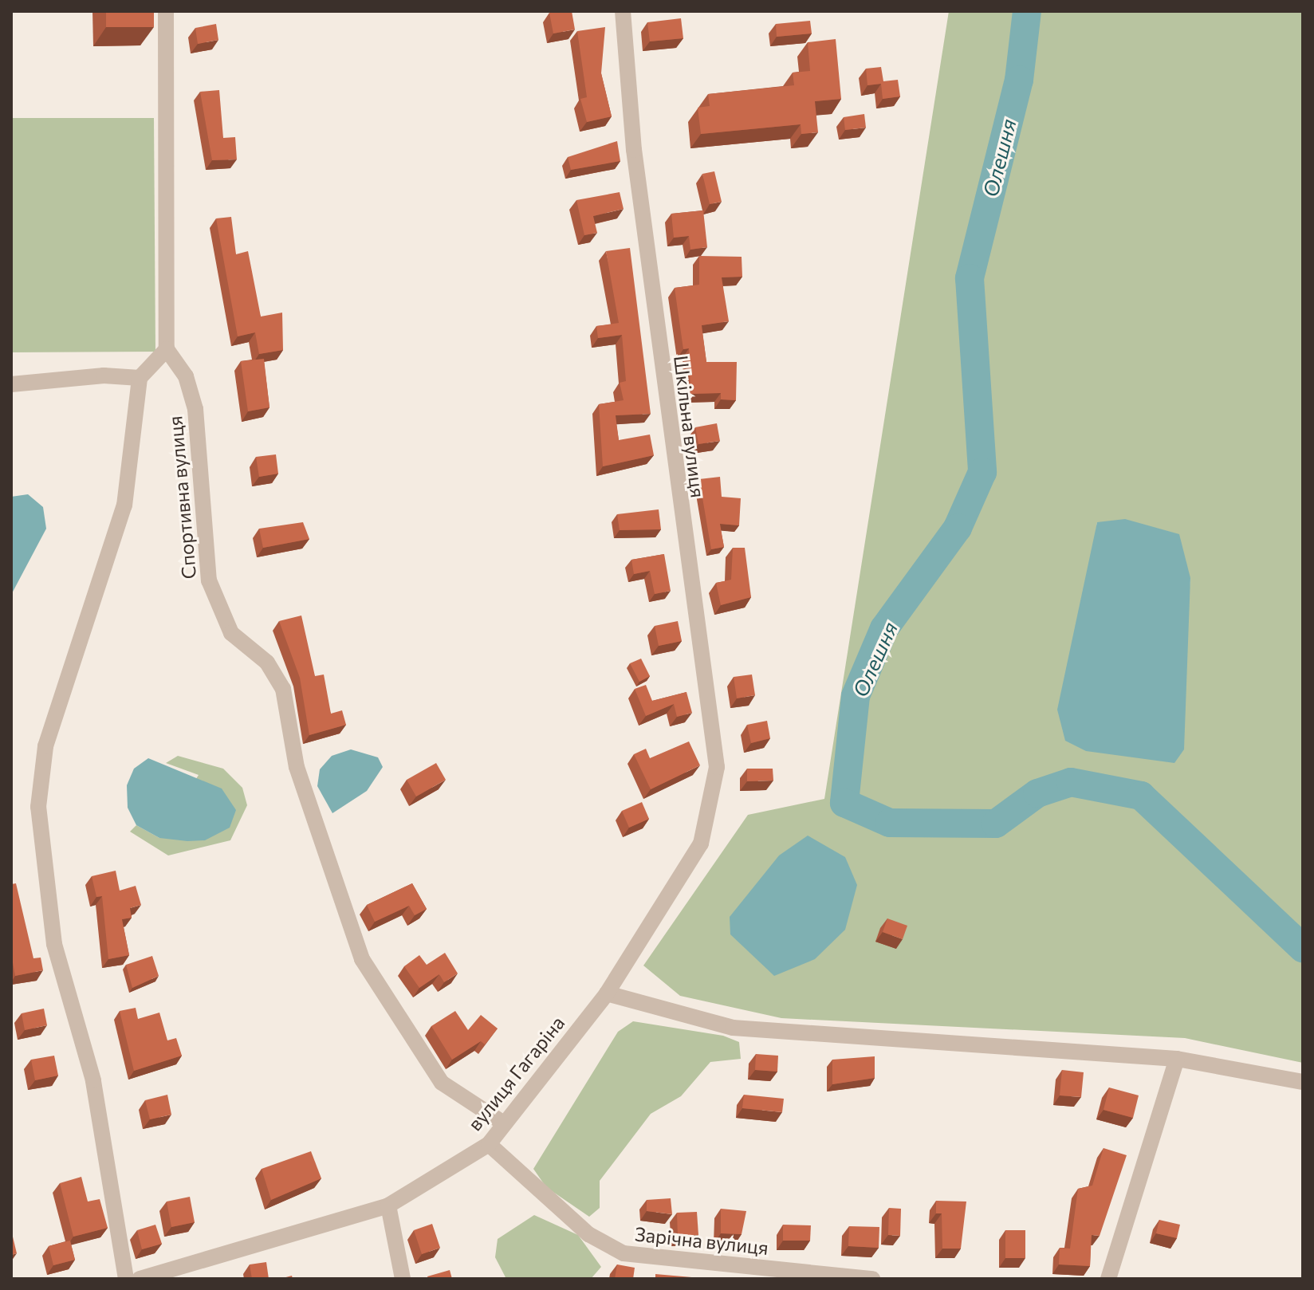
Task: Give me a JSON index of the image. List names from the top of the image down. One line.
{"streets":{"street":["Шкільна вулиця","Спортивна вулиця","вулиця Гагаріна","Зарічна вулиця"]},"crossings":[["Шкільна вулиця","вулиця Гагаріна"],["Спортивна вулиця","вулиця Гагаріна"],["вулиця Гагаріна","Зарічна вулиця"]],"water":["Олешня"]}
